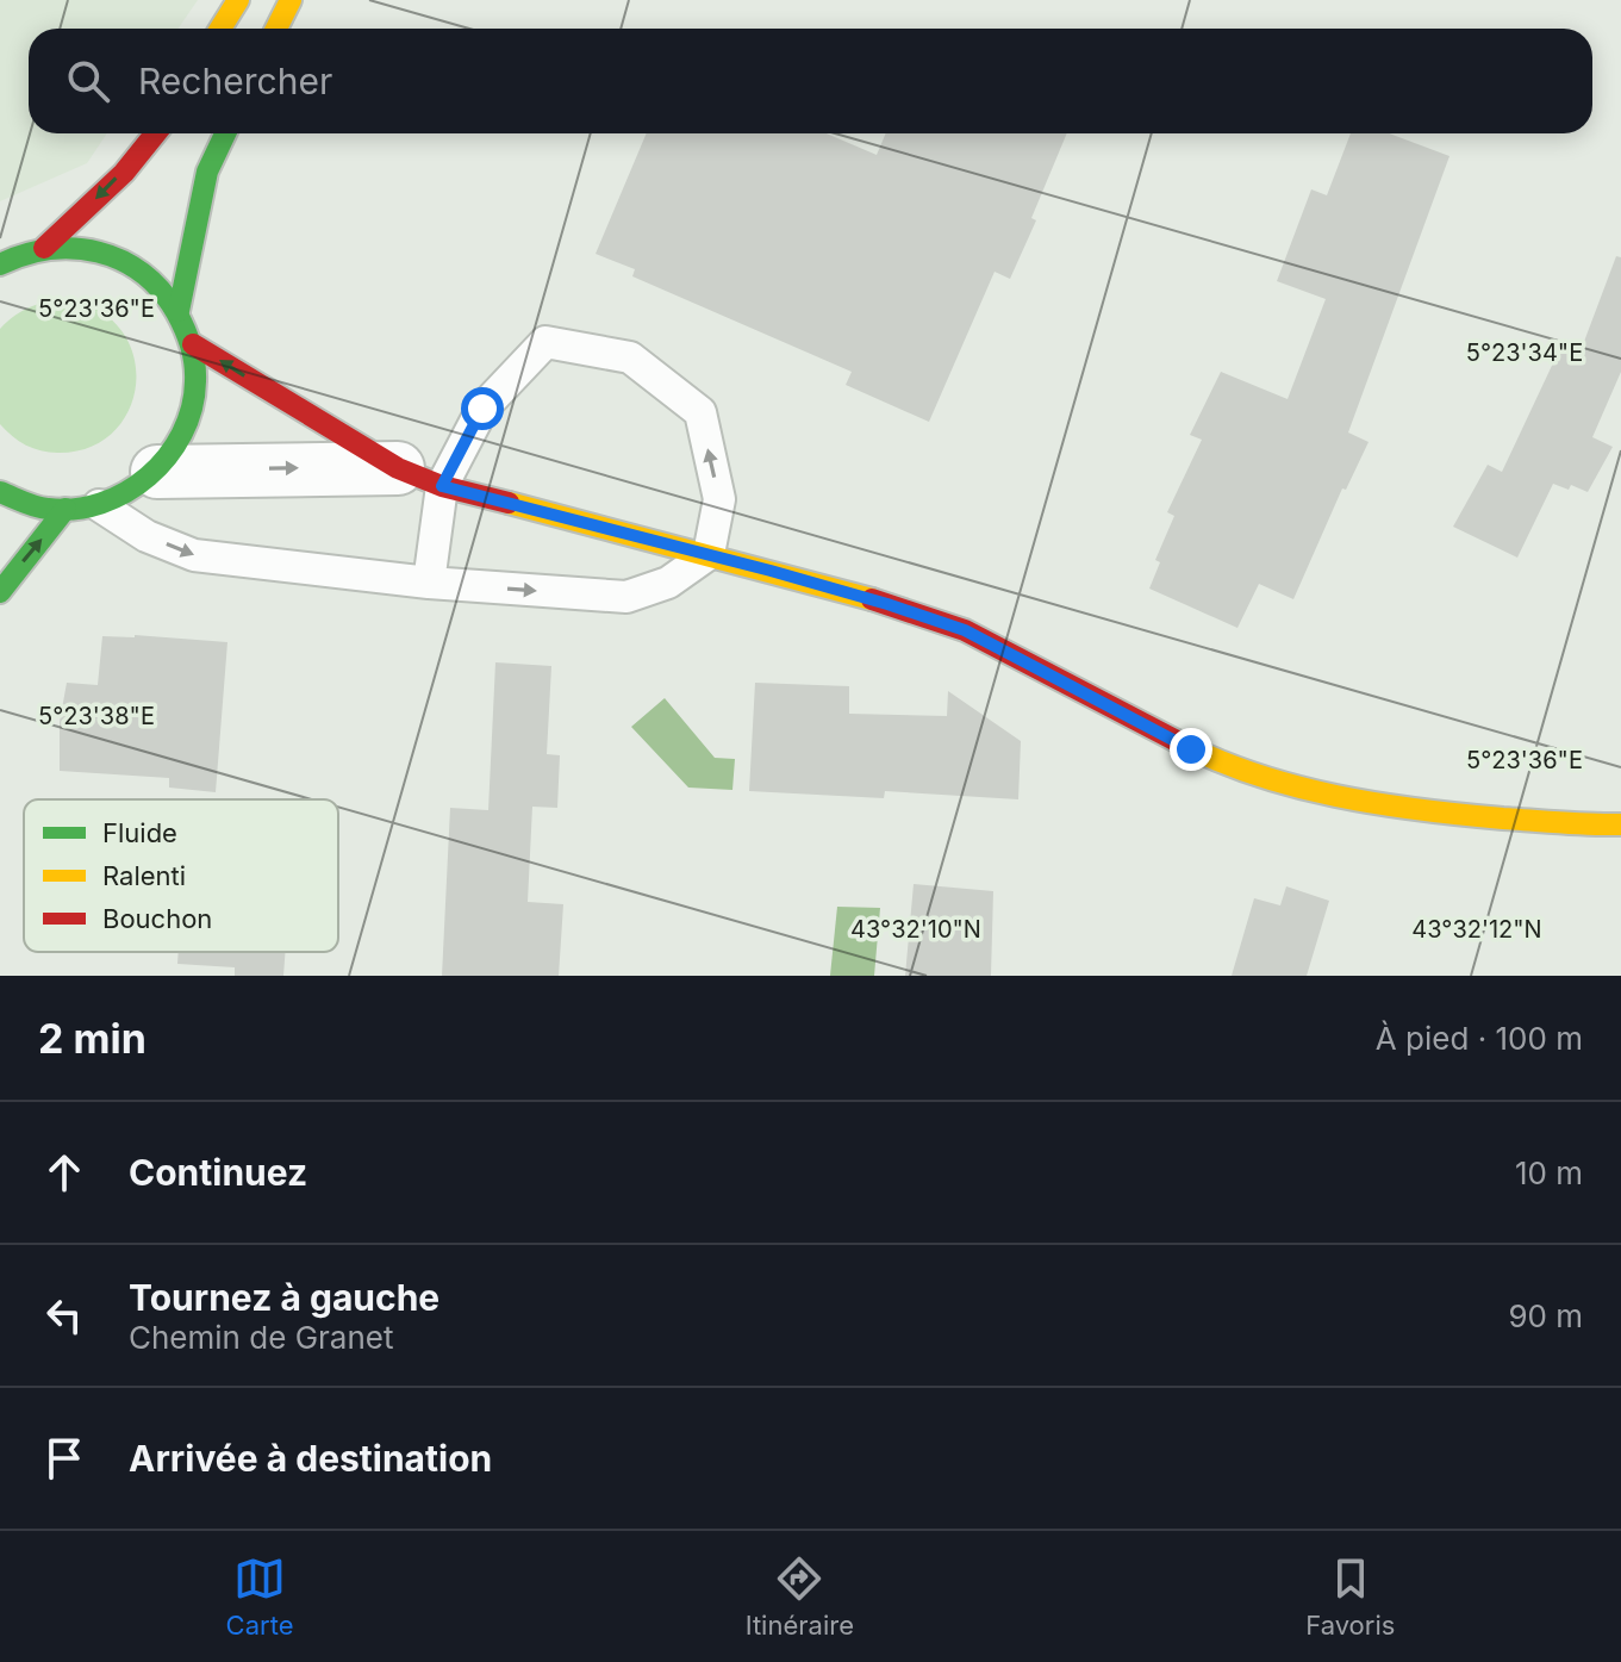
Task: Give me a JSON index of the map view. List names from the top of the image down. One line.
{"legend":["Fluide","Ralenti","Bouchon"],"page":{"search":"Rechercher","heading":["2 min","À pied · 100 m"],"list":[["Continuez","10 m"],["Tournez à gauche","Chemin de Granet","90 m"],"Arrivée à destination"],"nav":["Carte","Itinéraire","Favoris"]},"coordinates":["5°23'36\"E","5°23'34\"E","5°23'38\"E","43°32'10\"N","43°32'12\"N"]}
